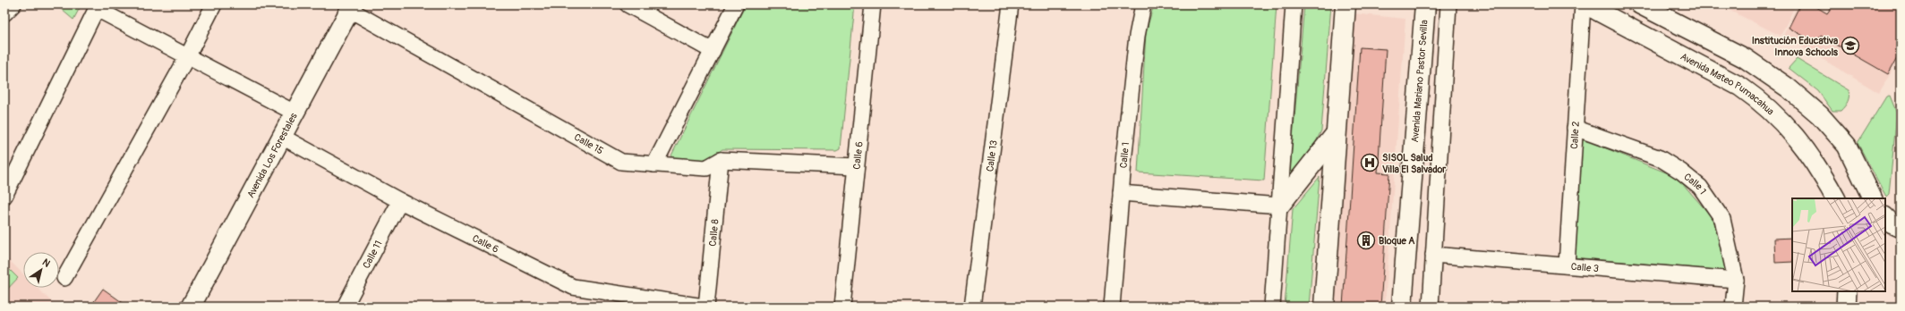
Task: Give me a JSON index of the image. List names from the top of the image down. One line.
{"streets":{"main road":["Avenida Mariano Pastor Sevilla"],"street":["Avenida Mateo Pumacahua","Calle 2","Calle 15","Avenida Los Forestales","Calle 6","Calle 13","Calle 1","Calle 8","Calle 11","Calle 3"]},"crossings":[["Avenida Mateo Pumacahua","Calle 2"],["Calle 2","Calle 1"],["Calle 2","Calle 3"],["Calle 15","Avenida Los Forestales"],["Calle 15","Calle 6"],["Calle 15","Calle 8"],["Avenida Los Forestales","Calle 6"],["Calle 6","Calle 8"],["Calle 6","Calle 11"],["Calle 1","Calle 3"]],"places":{"school or university":["Institución Educativa Innova Schools"],"hospital":["SISOL Salud Villa El Salvador"],"building":["Bloque A"]},"north":"top right"}
